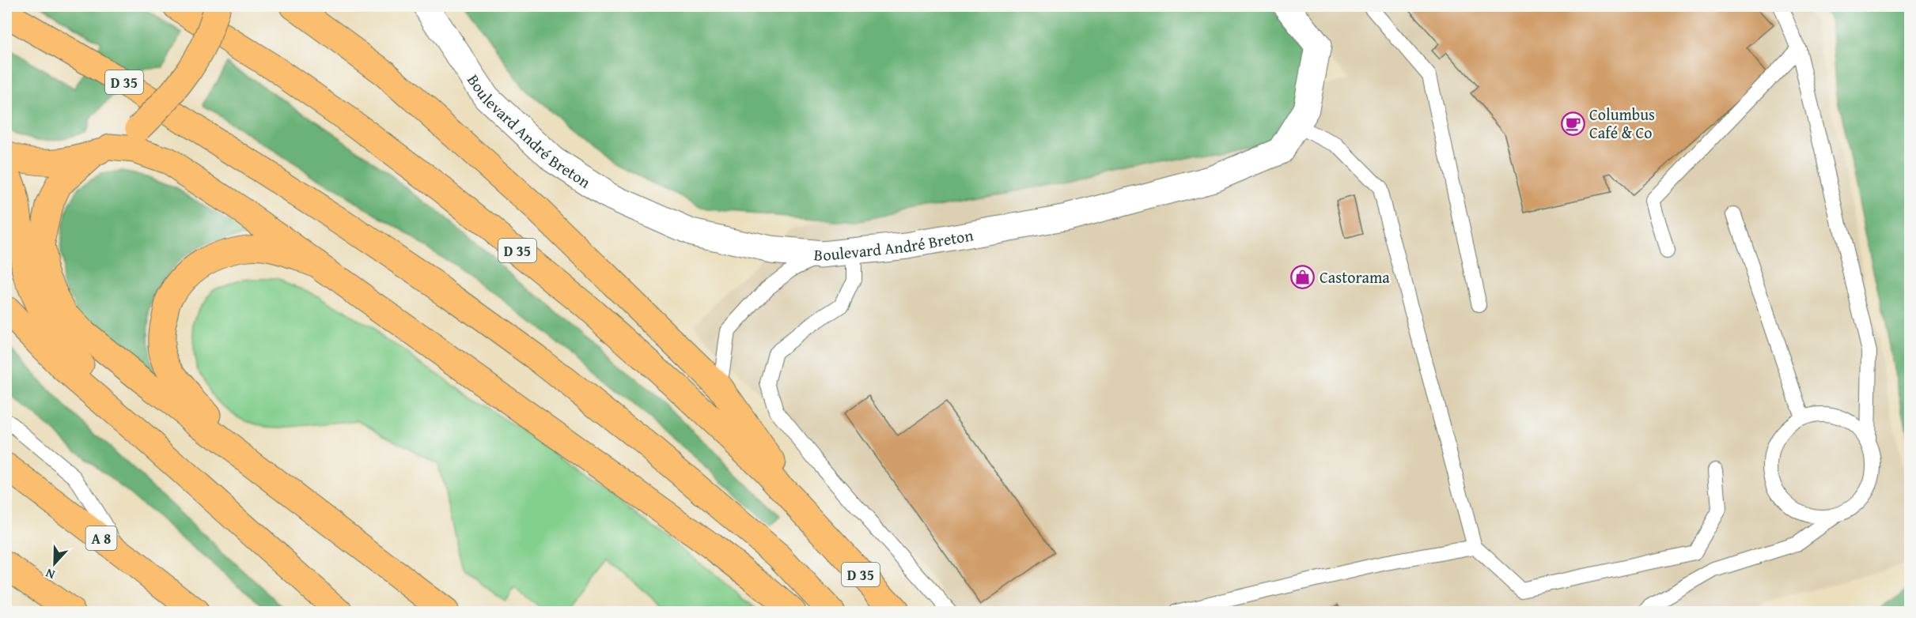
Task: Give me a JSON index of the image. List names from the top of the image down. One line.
{"streets":{"main road":["D 35","A 8"],"street":["Boulevard André Breton"]},"places":{"cafe":["Columbus Café & Co"],"shop":["Castorama"]},"north":"bottom"}
